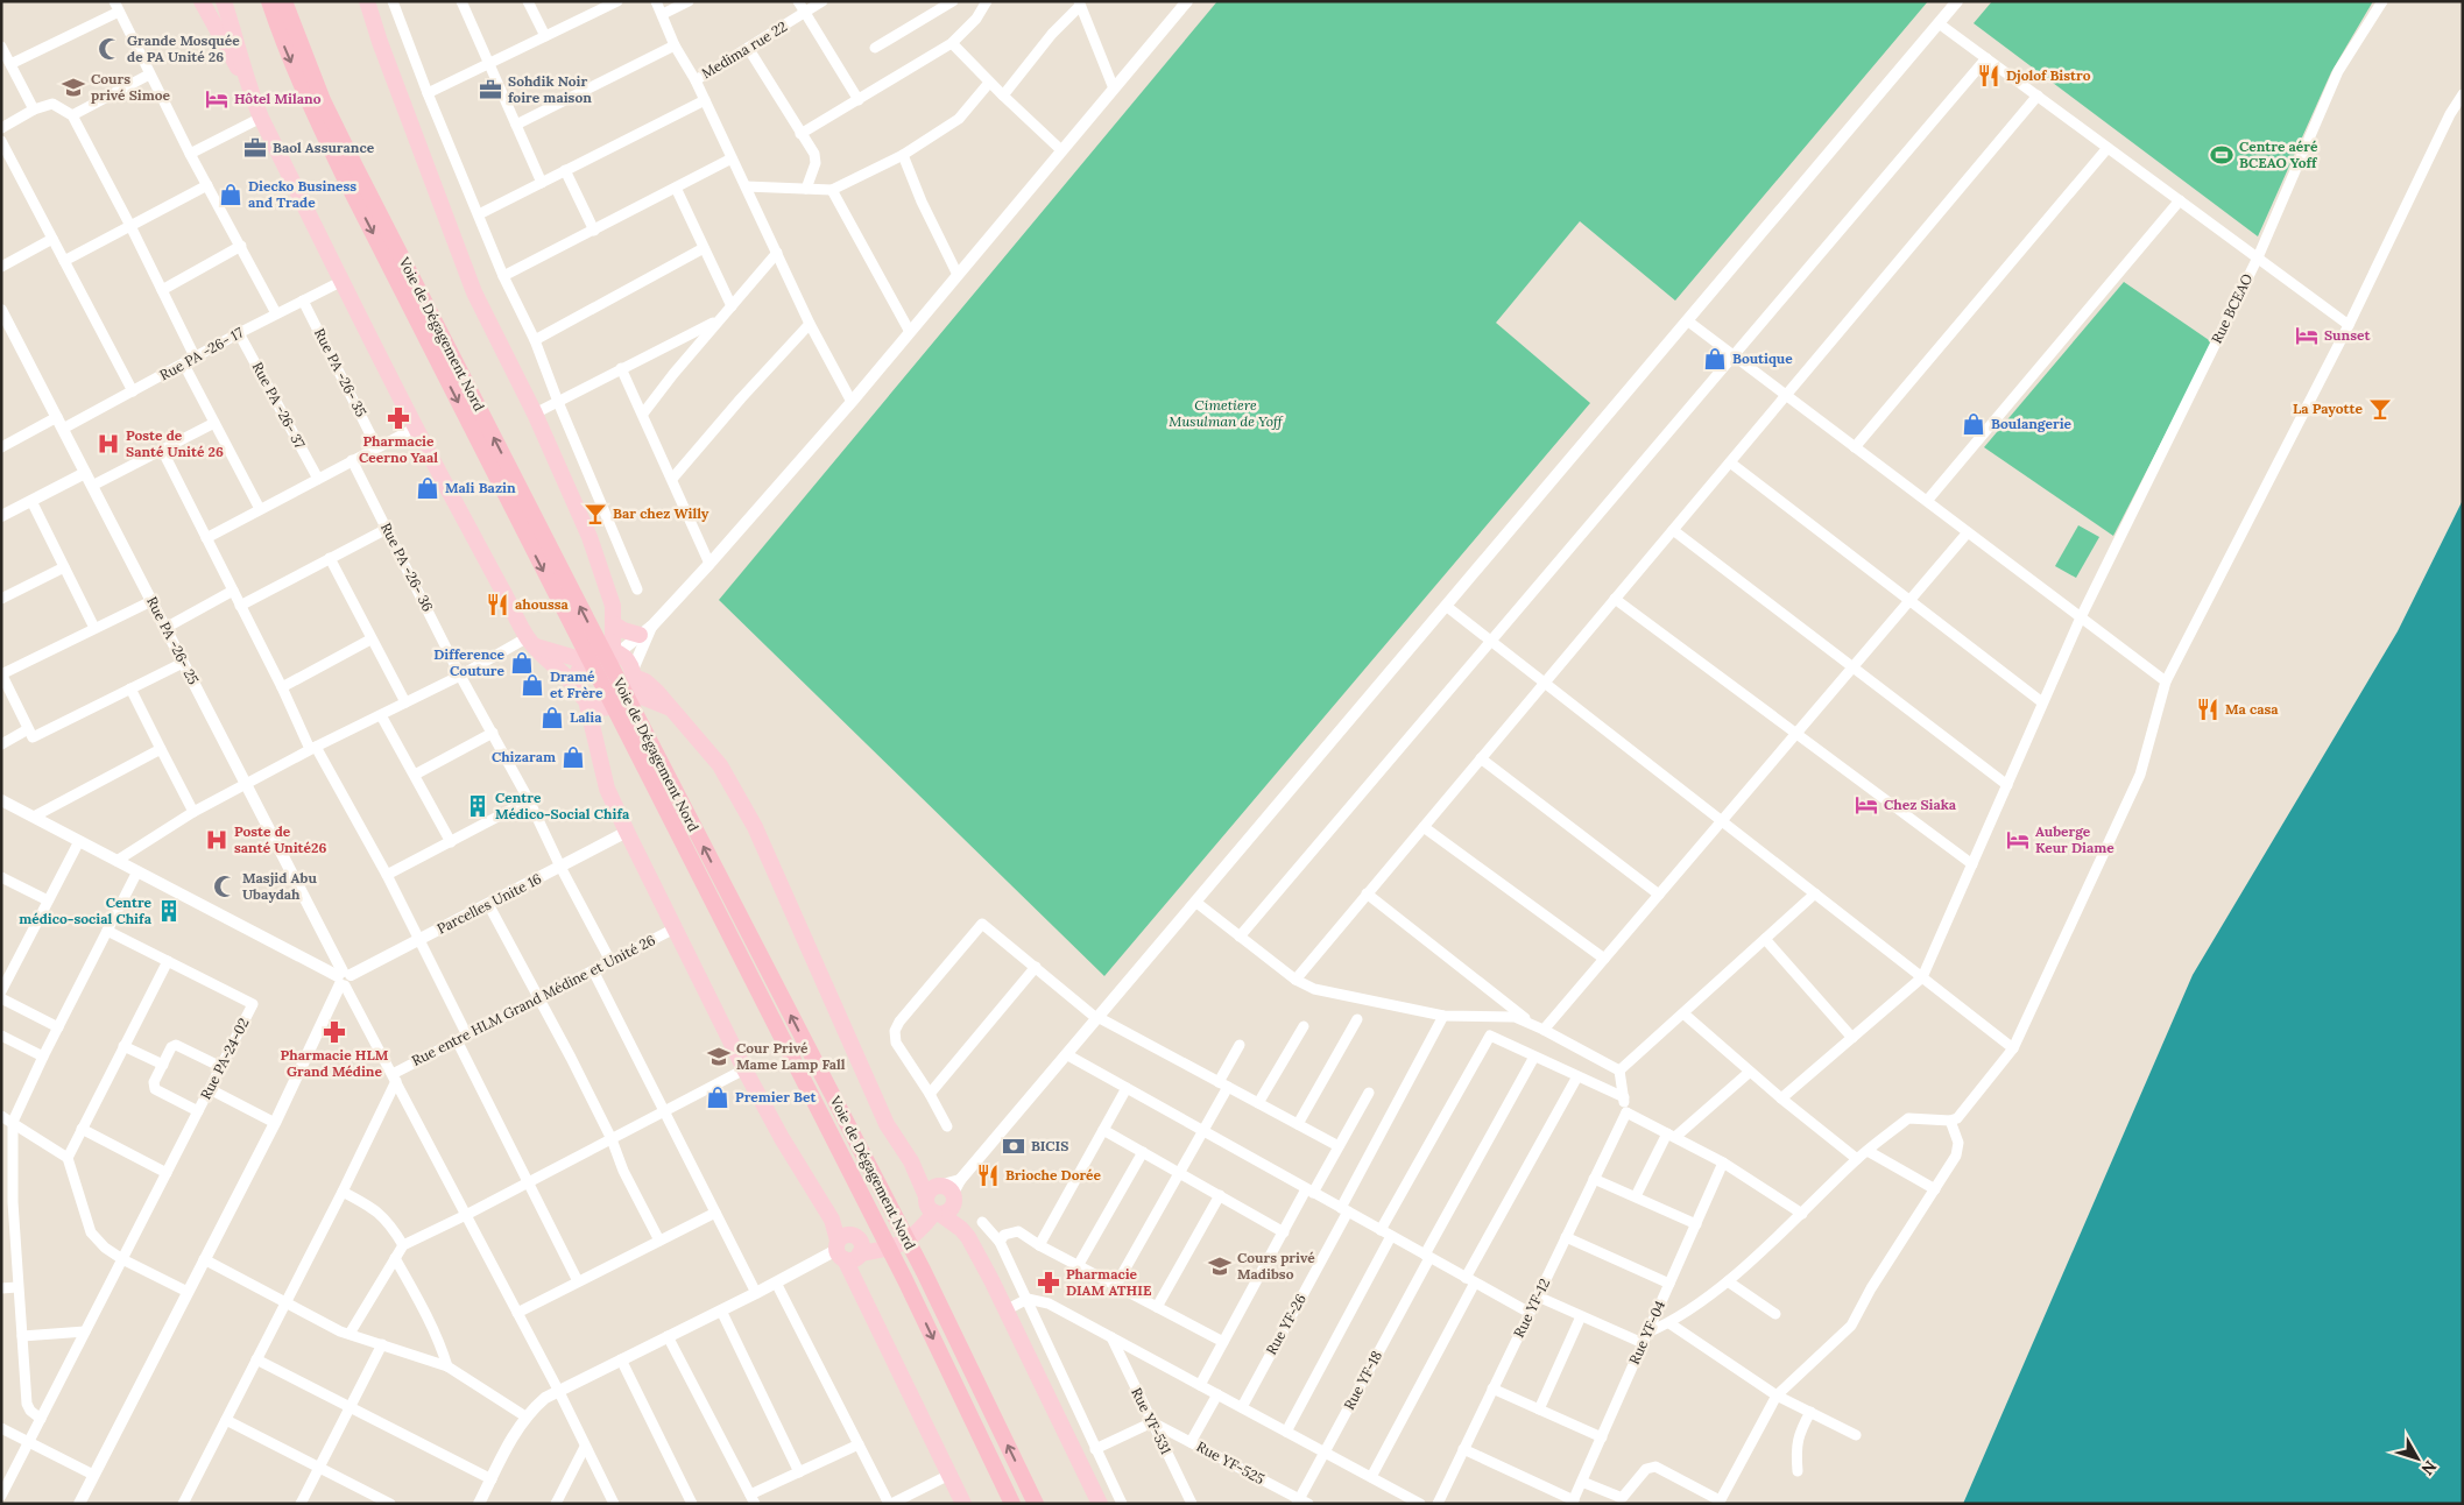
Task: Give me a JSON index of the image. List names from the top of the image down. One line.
{"streets":{"highway":["Voie de Dégagement Nord"],"street":["Medima rue 22","Rue BCEAO","Rue PA -26- 17","Rue PA -26- 35","Rue PA -26- 37","Rue PA -26- 36","Rue PA -26- 25","Parcelles Unite 16","Rue entre HLM Grand Médine et Unité 26","Rue PA-24-02","Rue YF-12","Rue YF-26","Rue YF-04","Rue YF-18","Rue YF-531","Rue YF-525"]},"crossings":[["Rue PA -26- 17","Rue PA -26- 35"],["Rue PA -26- 17","Rue PA -26- 37"],["Rue PA -26- 17","Rue PA -26- 25"],["Rue PA -26- 36","Parcelles Unite 16"],["Rue PA -26- 36","Rue entre HLM Grand Médine et Unité 26"],["Rue PA -26- 25","Parcelles Unite 16"],["Rue YF-18","Rue YF-525"],["Rue YF-531","Rue YF-525"]],"parks":["Cimetiere Musulman de Yoff"],"places":{"mosque":["Grande Mosquée de PA Unité 26","Masjid Abu Ubaydah"],"restaurant":["Djolof Bistro","ahoussa","Ma casa","Brioche Dorée"],"school or university":["Cours privé Simoe","Cour Privé Mame Lamp Fall","Cours privé Madibso"],"office":["Sohdik Noir foire maison","Baol Assurance"],"hotel":["Hôtel Milano","Sunset","Chez Siaka","Auberge Keur Diame"],"sports":["Centre aéré BCEAO Yoff"],"shop":["Diecko Business and Trade","Boutique","Boulangerie","Mali Bazin","Difference Couture","Dramé et Frère","Lalia","Chizaram","Premier Bet"],"bar":["La Payotte","Bar chez Willy"],"pharmacy":["Pharmacie Ceerno Yaal","Pharmacie HLM Grand Médine","Pharmacie DIAM ATHIE"],"hospital":["Poste de Santé Unité 26","Poste de santé Unité26"],"building":["Centre Médico-Social Chifa","Centre médico-social Chifa"],"bank":["BICIS"]},"north":"bottom right"}
